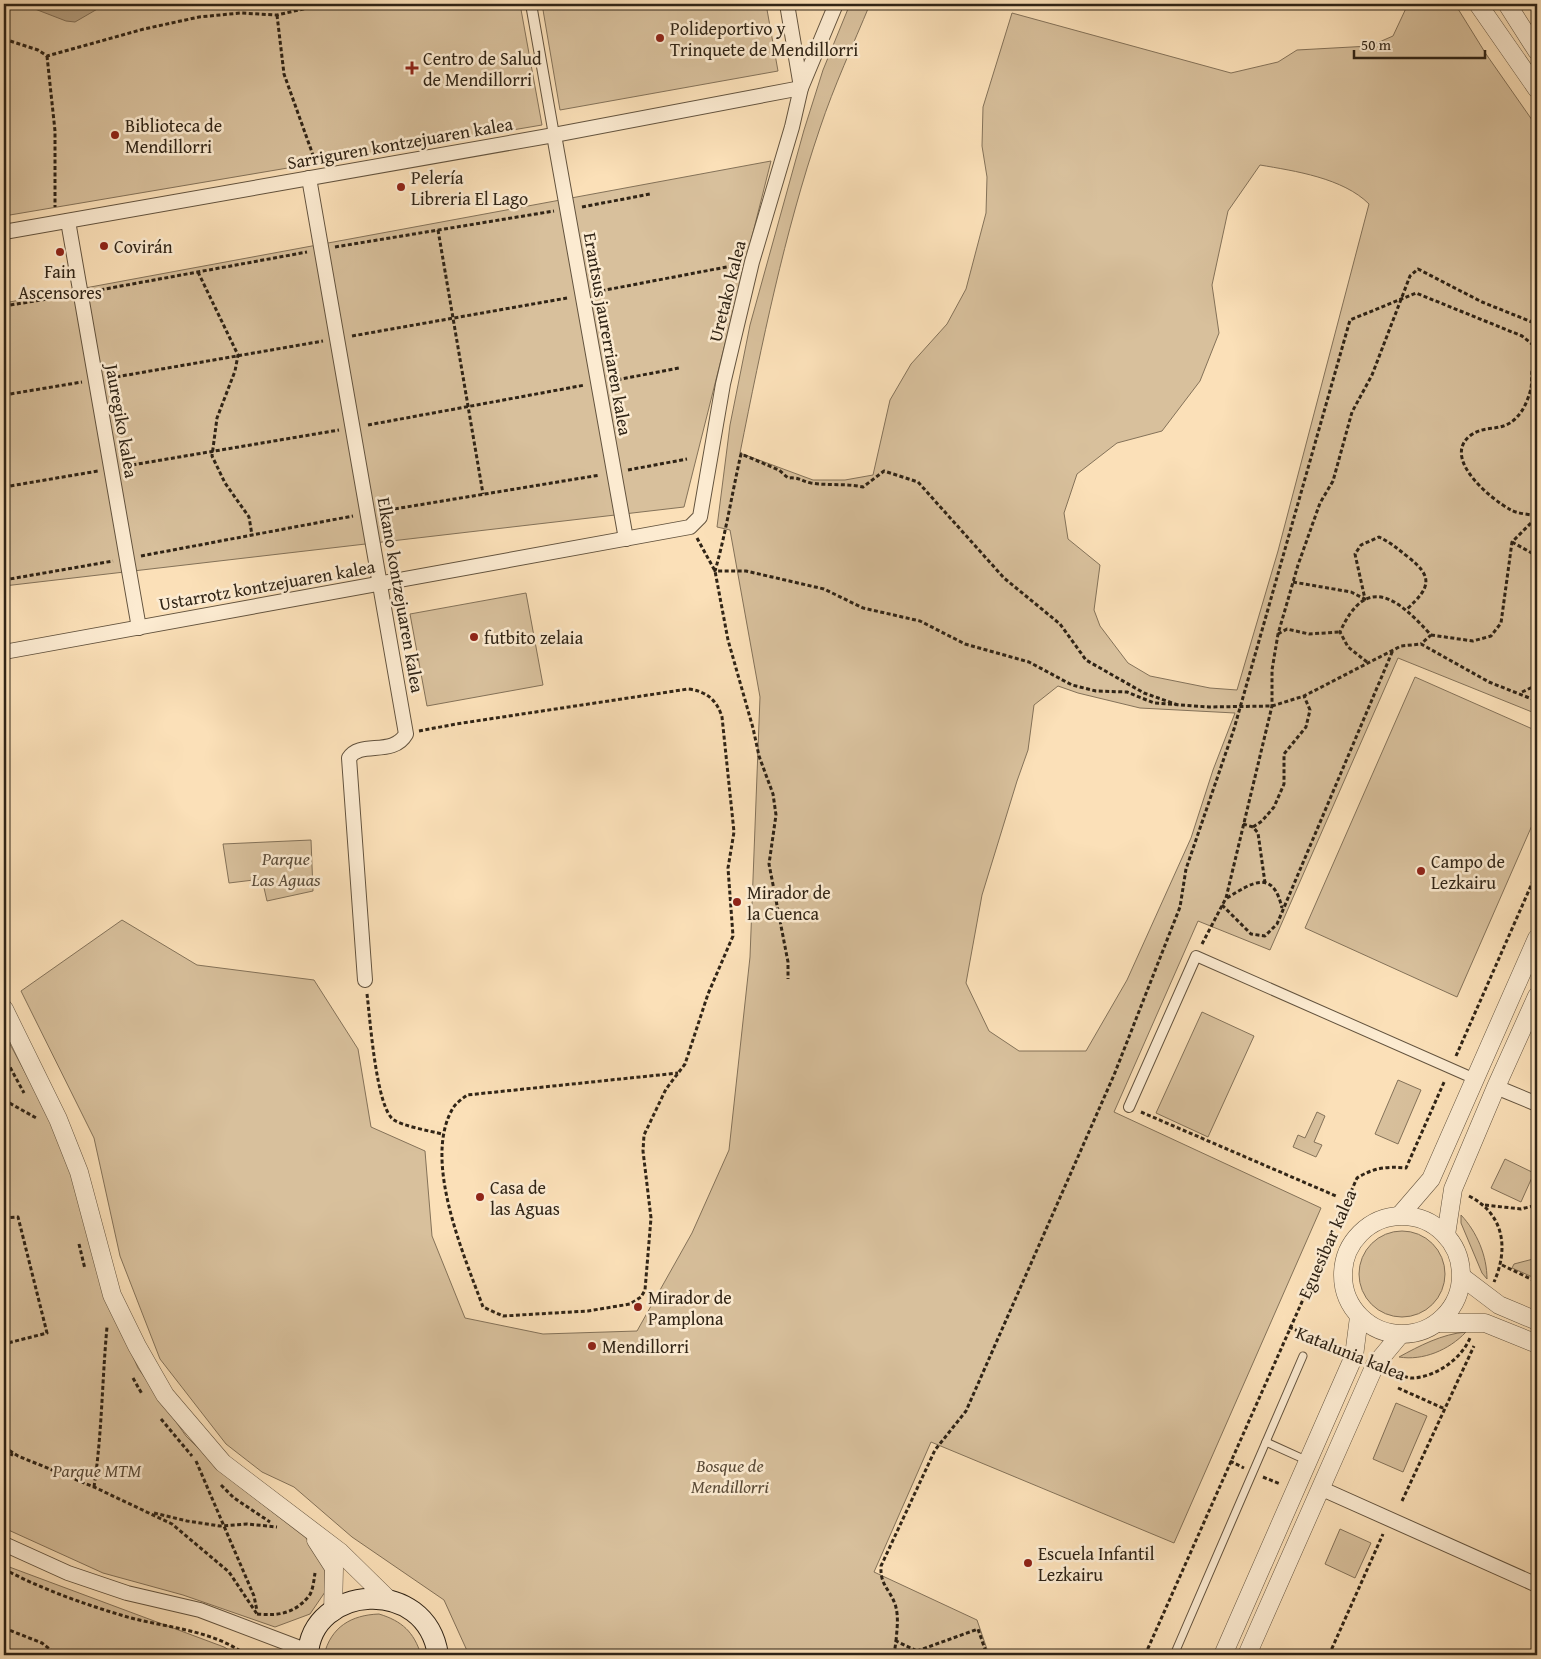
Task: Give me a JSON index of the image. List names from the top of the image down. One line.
{"streets":{"street":["Sarriguren kontzejuaren kalea","Uretako kalea","Erantsus jaurerriaren kalea","Jauregiko kalea","Ustarrotz kontzejuaren kalea","Elkano kontzejuaren kalea"],"path":["Eguesibar kalea","Katalunia kalea"]},"crossings":[["Sarriguren kontzejuaren kalea","Uretako kalea"],["Sarriguren kontzejuaren kalea","Erantsus jaurerriaren kalea"],["Sarriguren kontzejuaren kalea","Jauregiko kalea"],["Sarriguren kontzejuaren kalea","Elkano kontzejuaren kalea"],["Erantsus jaurerriaren kalea","Ustarrotz kontzejuaren kalea"],["Jauregiko kalea","Ustarrotz kontzejuaren kalea"],["Ustarrotz kontzejuaren kalea","Elkano kontzejuaren kalea"],["Eguesibar kalea","Katalunia kalea"]],"parks":["Parque Las Aguas","Bosque de Mendillorri","Parque MTM"],"places":{"other":["Polideportivo y Trinquete de Mendillorri","Biblioteca de Mendillorri","Pelería Libreria El Lago","Covirán","Fain Ascensores","futbito zelaia","Campo de Lezkairu","Mirador de la Cuenca","Casa de las Aguas","Mirador de Pamplona","Mendillorri","Escuela Infantil Lezkairu"],"health":["Centro de Salud de Mendillorri"]},"scale_bar":"50 m"}
